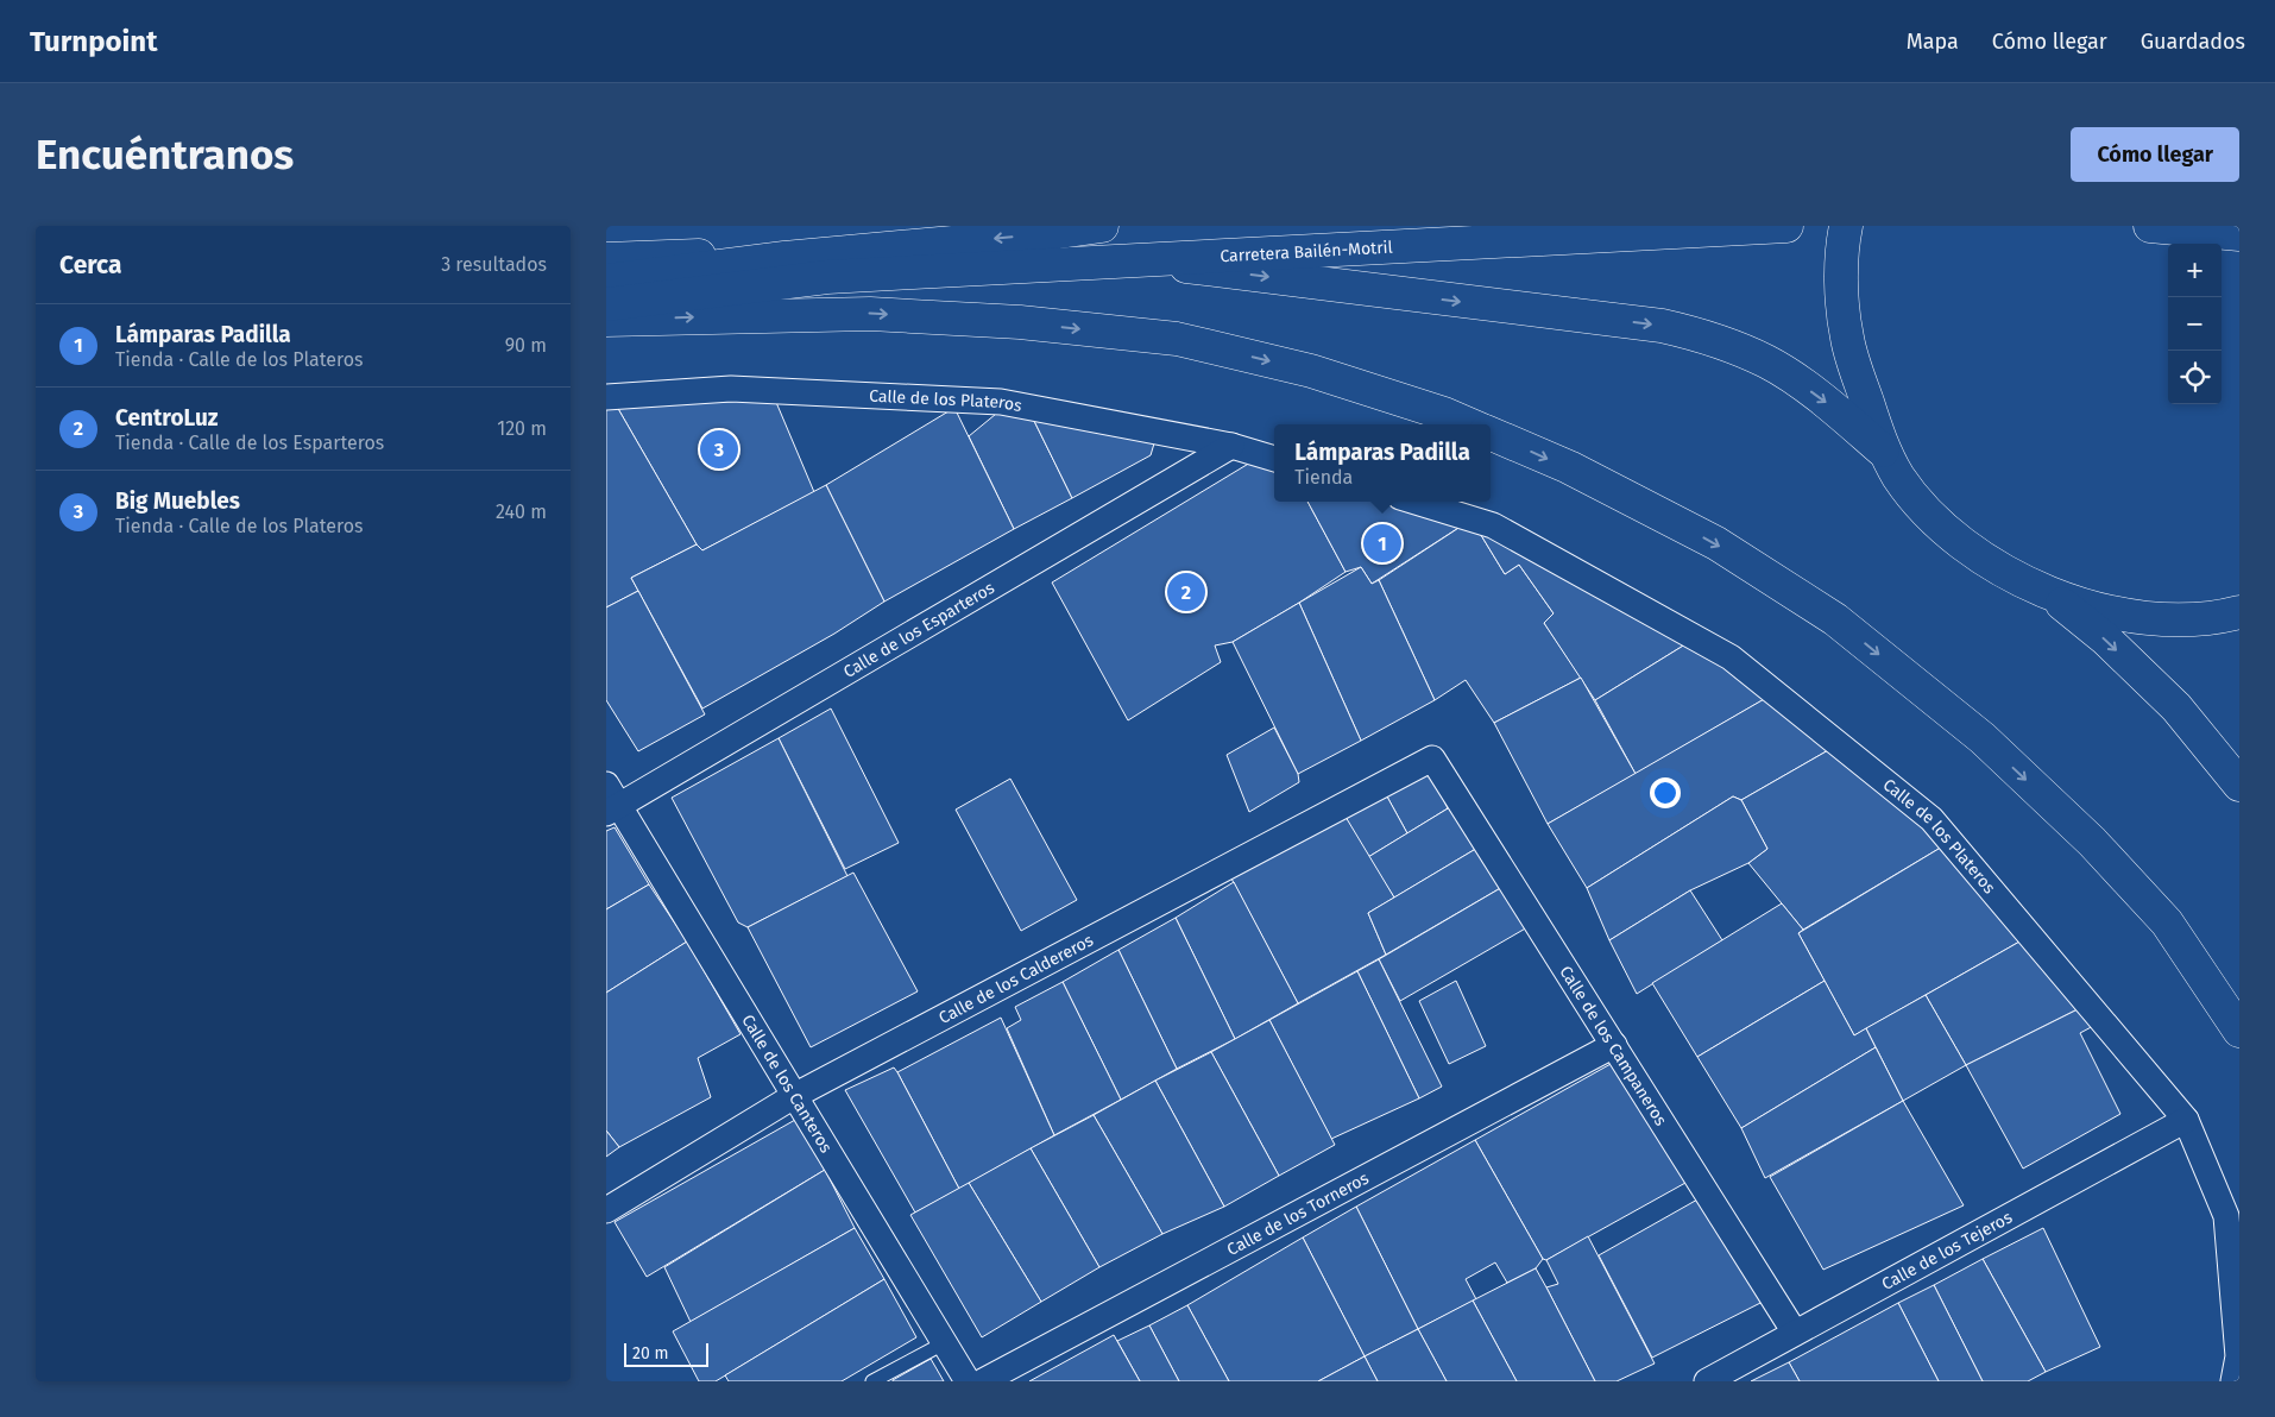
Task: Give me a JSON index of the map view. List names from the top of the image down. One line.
{"streets":{"main road":["Carretera Bailén-Motril"],"street":["Calle de los Plateros","Calle de los Esparteros","Calle de los Caldereros","Calle de los Campaneros","Calle de los Canteros","Calle de los Torneros","Calle de los Tejeros"]},"crossings":[["Calle de los Plateros","Calle de los Esparteros"],["Calle de los Plateros","Calle de los Tejeros"],["Calle de los Esparteros","Calle de los Canteros"],["Calle de los Caldereros","Calle de los Campaneros"],["Calle de los Caldereros","Calle de los Canteros"],["Calle de los Campaneros","Calle de los Torneros"],["Calle de los Campaneros","Calle de los Tejeros"]],"scale_bar":"20 m","page":{"header":"Turnpoint","nav":["Mapa","Cómo llegar","Guardados"],"buttons":"Cómo llegar","title":"Encuéntranos","heading":["Cerca","3 resultados"],"map_buttons":["+","−"],"list":[{"mark":"1","name":"Lámparas Padilla","note":"Tienda · Calle de los Plateros","value":"90 m"},{"mark":"2","name":"CentroLuz","note":"Tienda · Calle de los Esparteros","value":"120 m"},{"mark":"3","name":"Big Muebles","note":"Tienda · Calle de los Plateros","value":"240 m"}],"popup":["Lámparas Padilla","Tienda"],"pins":["3","1","2"],"scale":"20 m"}}
